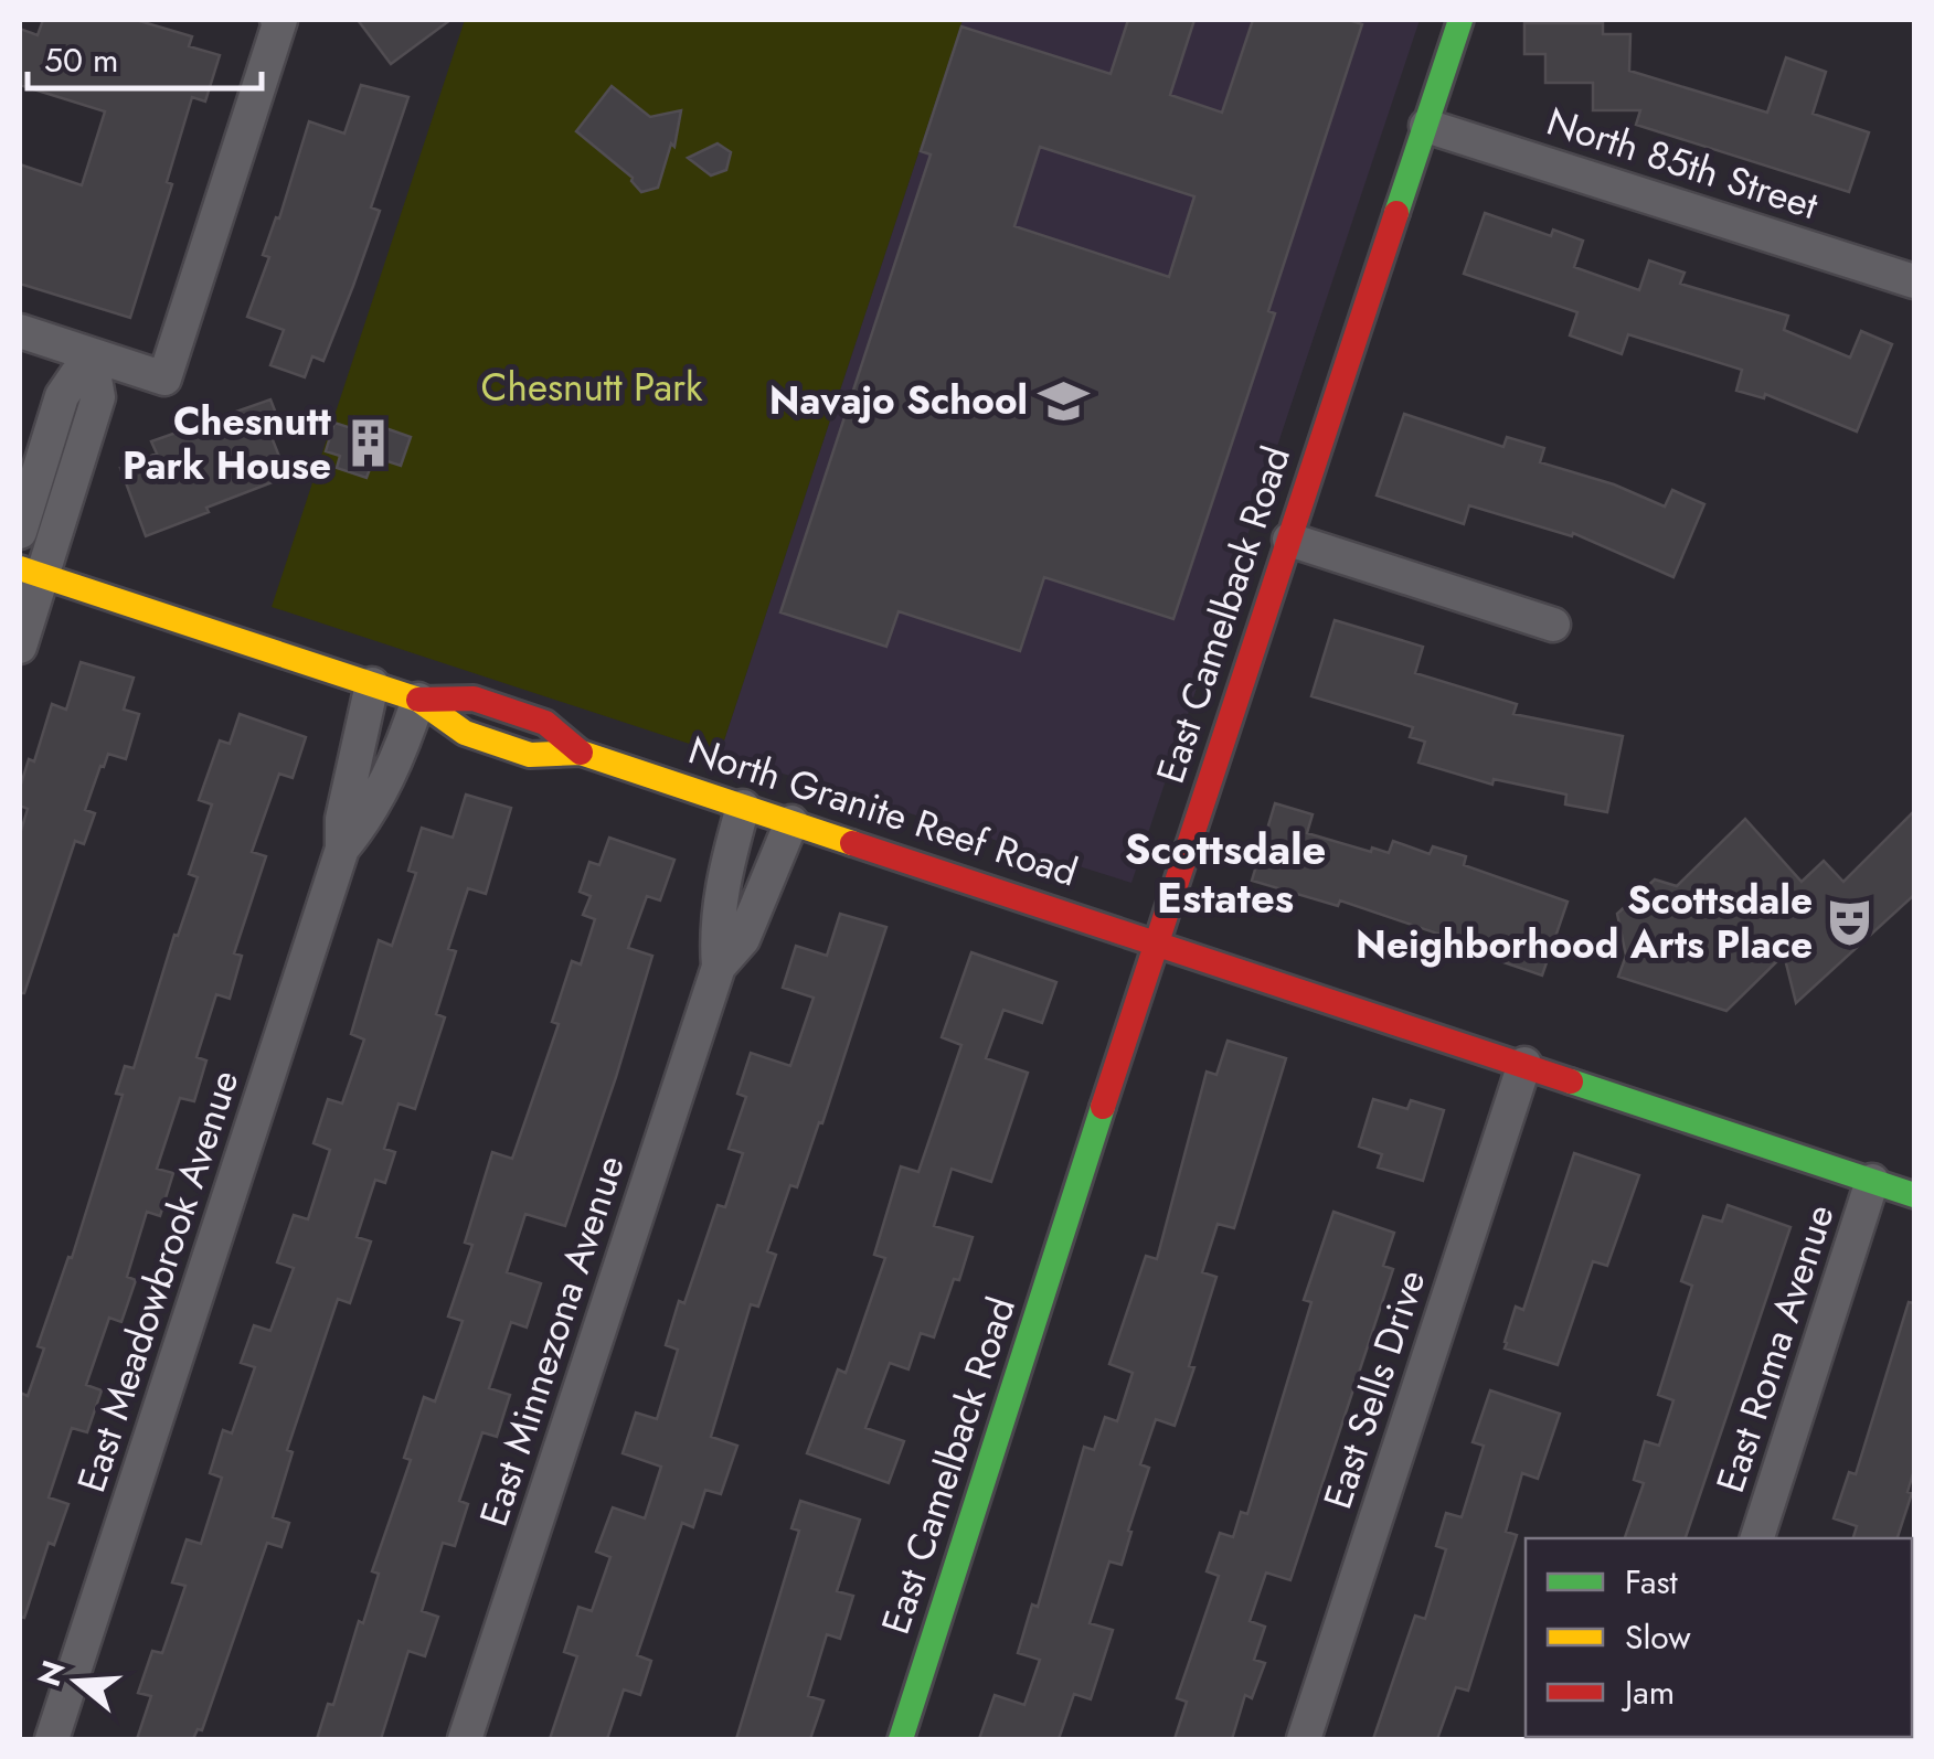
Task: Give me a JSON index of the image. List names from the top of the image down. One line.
{"streets":{"street":["North 85th Street","East Camelback Road","North Granite Reef Road","East Meadowbrook Avenue","East Minnezona Avenue","East Roma Avenue","East Sells Drive"]},"crossings":[["North 85th Street","East Camelback Road"],["East Camelback Road","North Granite Reef Road"],["North Granite Reef Road","East Meadowbrook Avenue"],["North Granite Reef Road","East Minnezona Avenue"],["North Granite Reef Road","East Roma Avenue"],["North Granite Reef Road","East Sells Drive"]],"districts":["Scottsdale Estates"],"parks":["Chesnutt Park"],"places":{"school or university":["Navajo School"],"building":["Chesnutt Park House"],"theatre":["Scottsdale Neighborhood Arts Place"]},"legend":["Fast","Slow","Jam"],"scale_bar":"50 m","north":"left"}
